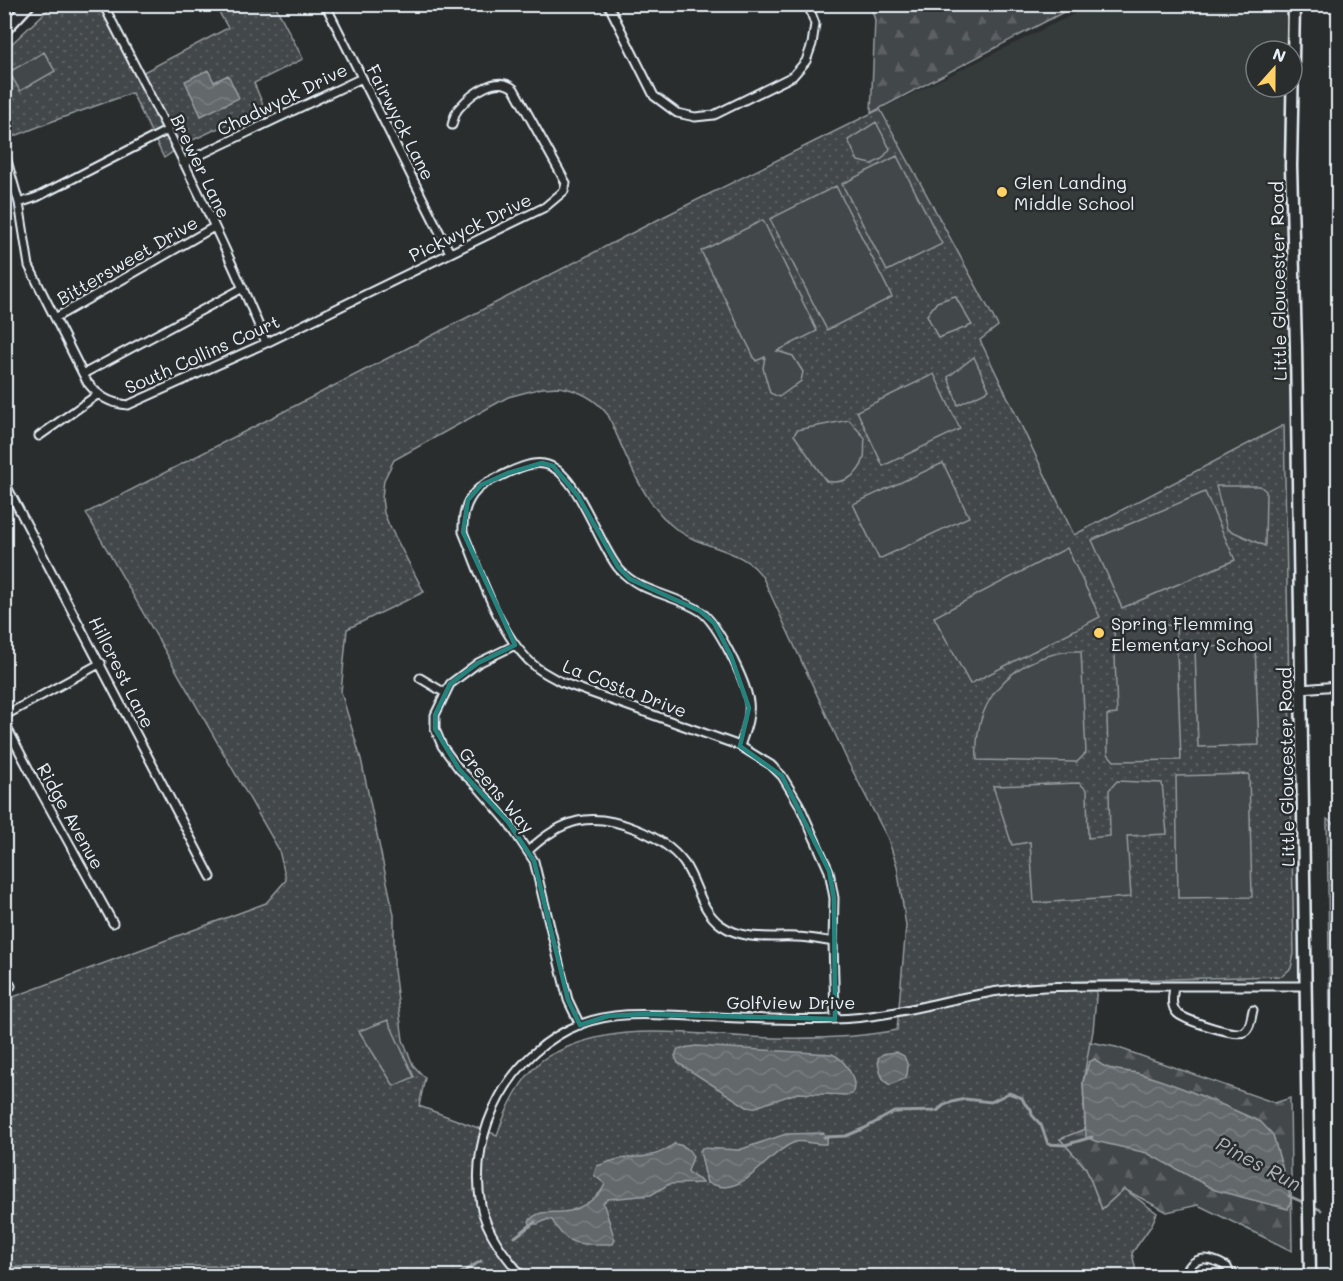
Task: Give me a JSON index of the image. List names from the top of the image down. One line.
{"streets":{"street":["Chadwyck Drive","Fairwyck Lane","Brewer Lane","Pickwyck Drive","Bittersweet Drive","Little Gloucester Road","South Collins Court","Hillcrest Lane","La Costa Drive","Greens Way","Ridge Avenue","Golfview Drive"]},"crossings":[["Chadwyck Drive","Fairwyck Lane"],["Chadwyck Drive","Brewer Lane"],["Fairwyck Lane","Pickwyck Drive"],["Brewer Lane","Bittersweet Drive"],["Brewer Lane","South Collins Court"],["Pickwyck Drive","South Collins Court"],["Little Gloucester Road","Golfview Drive"],["La Costa Drive","Greens Way"],["La Costa Drive","Golfview Drive"],["Greens Way","Golfview Drive"]],"water":["Pines Run"],"places":["Glen Landing Middle School","Spring Flemming Elementary School"],"north":"top"}
